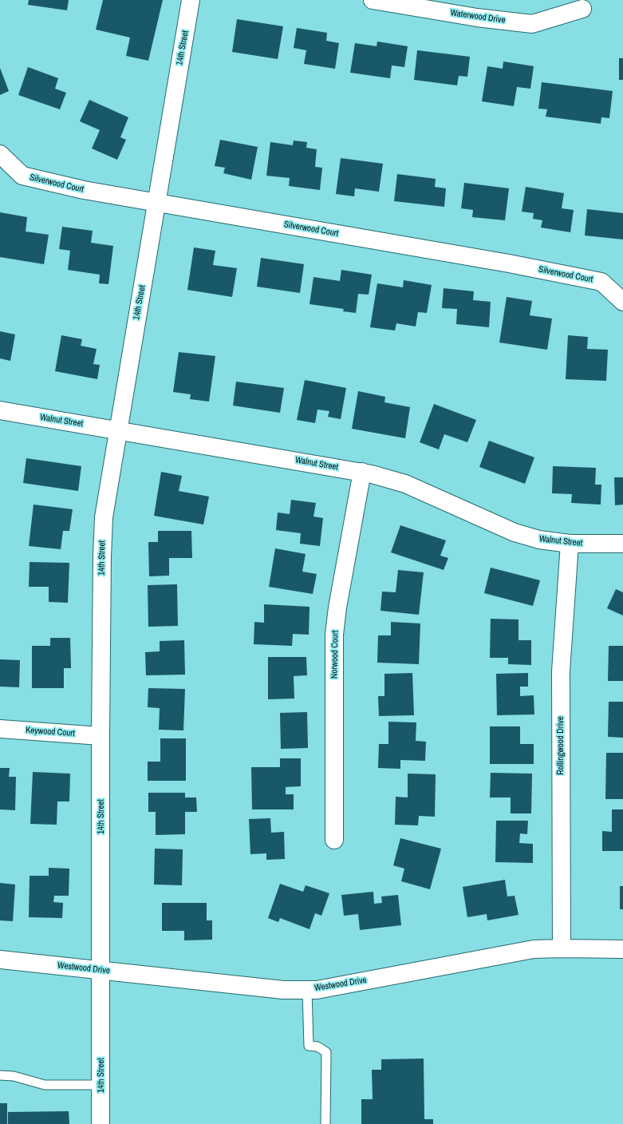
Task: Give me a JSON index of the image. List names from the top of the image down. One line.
{"streets":{"street":["Waterwood Drive","14th Street","Silverwood Court","Walnut Street","Norwood Court","Keywood Court","Rollingwood Drive","Westwood Drive"]},"crossings":[["14th Street","Silverwood Court"],["14th Street","Walnut Street"],["14th Street","Keywood Court"],["14th Street","Westwood Drive"],["Walnut Street","Norwood Court"],["Walnut Street","Rollingwood Drive"],["Rollingwood Drive","Westwood Drive"]]}
